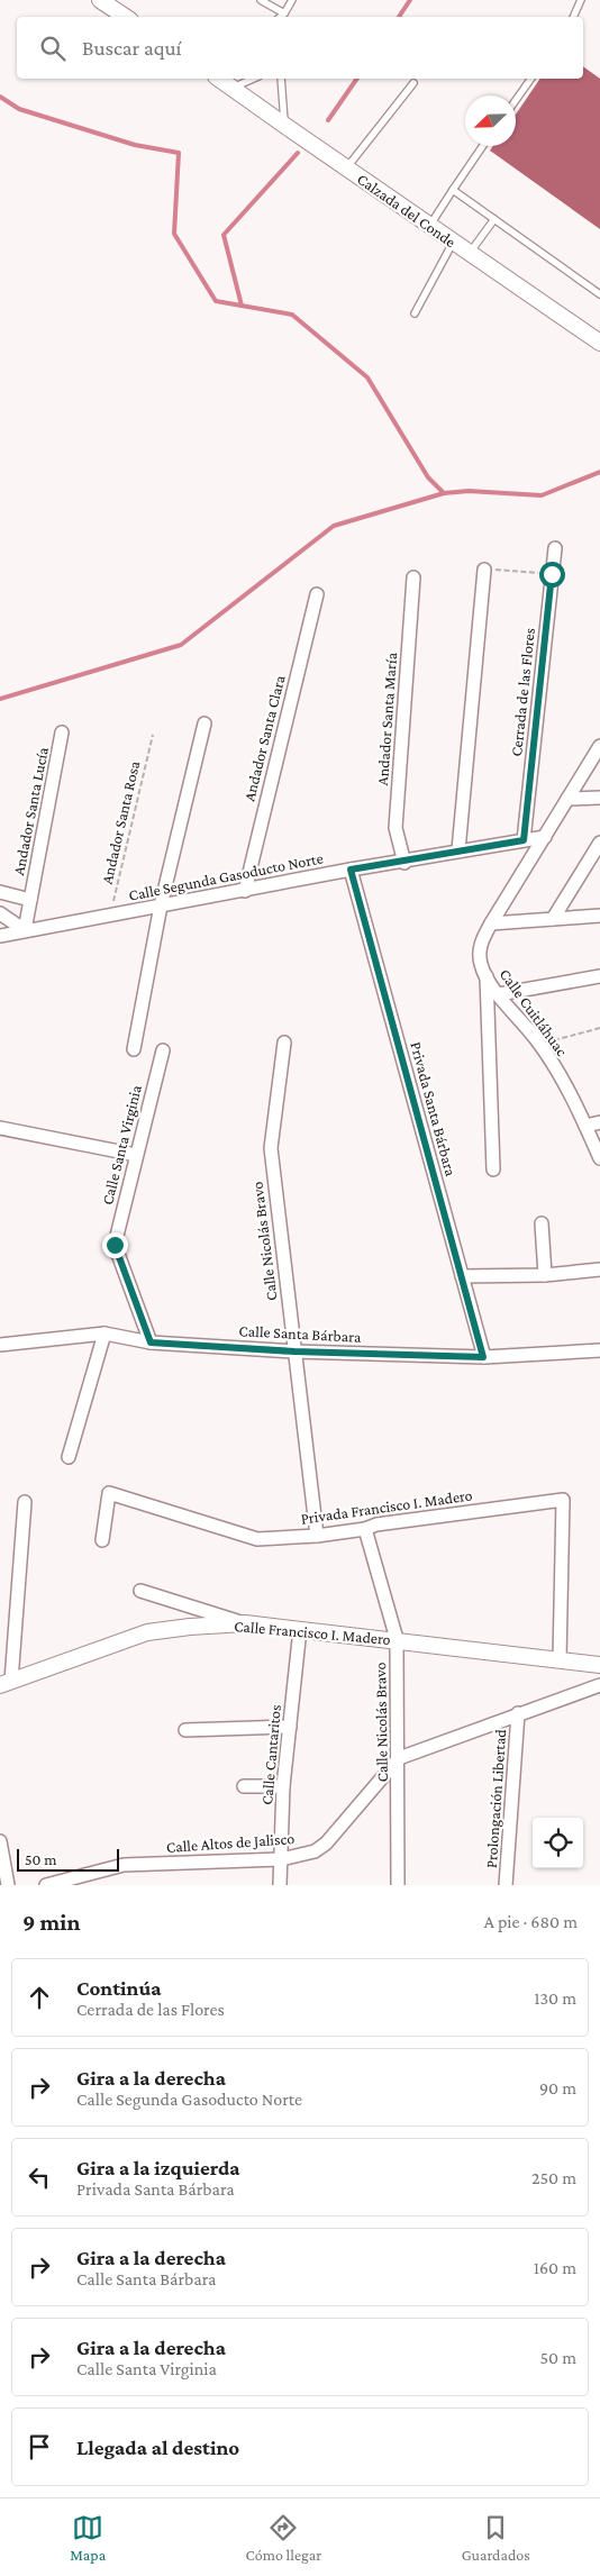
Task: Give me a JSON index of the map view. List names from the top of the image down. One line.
{"streets":{"street":["Calzada del Conde","Cerrada de las Flores","Andador Santa María","Andador Santa Clara","Andador Santa Lucía","Calle Segunda Gasoducto Norte","Calle Cuitláhuac","Privada Santa Bárbara","Calle Santa Virginia","Calle Nicolás Bravo","Calle Santa Bárbara","Privada Francisco I. Madero","Calle Francisco I. Madero","Calle Cantaritos","Prolongación Libertad","Calle Altos de Jalisco"],"path":["Andador Santa Rosa"]},"crossings":[["Cerrada de las Flores","Calle Segunda Gasoducto Norte"],["Andador Santa María","Calle Segunda Gasoducto Norte"],["Andador Santa Clara","Calle Segunda Gasoducto Norte"],["Andador Santa Lucía","Calle Segunda Gasoducto Norte"],["Andador Santa Rosa","Calle Segunda Gasoducto Norte"],["Calle Segunda Gasoducto Norte","Calle Cuitláhuac"],["Calle Segunda Gasoducto Norte","Privada Santa Bárbara"],["Privada Santa Bárbara","Calle Santa Bárbara"],["Calle Santa Virginia","Calle Santa Bárbara"],["Calle Nicolás Bravo","Calle Santa Bárbara"],["Calle Nicolás Bravo","Privada Francisco I. Madero"],["Calle Nicolás Bravo","Calle Francisco I. Madero"],["Calle Nicolás Bravo","Calle Altos de Jalisco"],["Privada Francisco I. Madero","Calle Francisco I. Madero"],["Calle Francisco I. Madero","Calle Cantaritos"],["Calle Cantaritos","Calle Altos de Jalisco"],["Prolongación Libertad","Calle Altos de Jalisco"]],"scale_bar":"50 m","north":"bottom left","page":{"search":"Buscar aquí","scale":"50 m","heading":["9 min","A pie · 680 m"],"list":[["Continúa","Cerrada de las Flores","130 m"],["Gira a la derecha","Calle Segunda Gasoducto Norte","90 m"],["Gira a la izquierda","Privada Santa Bárbara","250 m"],["Gira a la derecha","Calle Santa Bárbara","160 m"],["Gira a la derecha","Calle Santa Virginia","50 m"],"Llegada al destino"],"nav":["Mapa","Cómo llegar","Guardados"]}}
